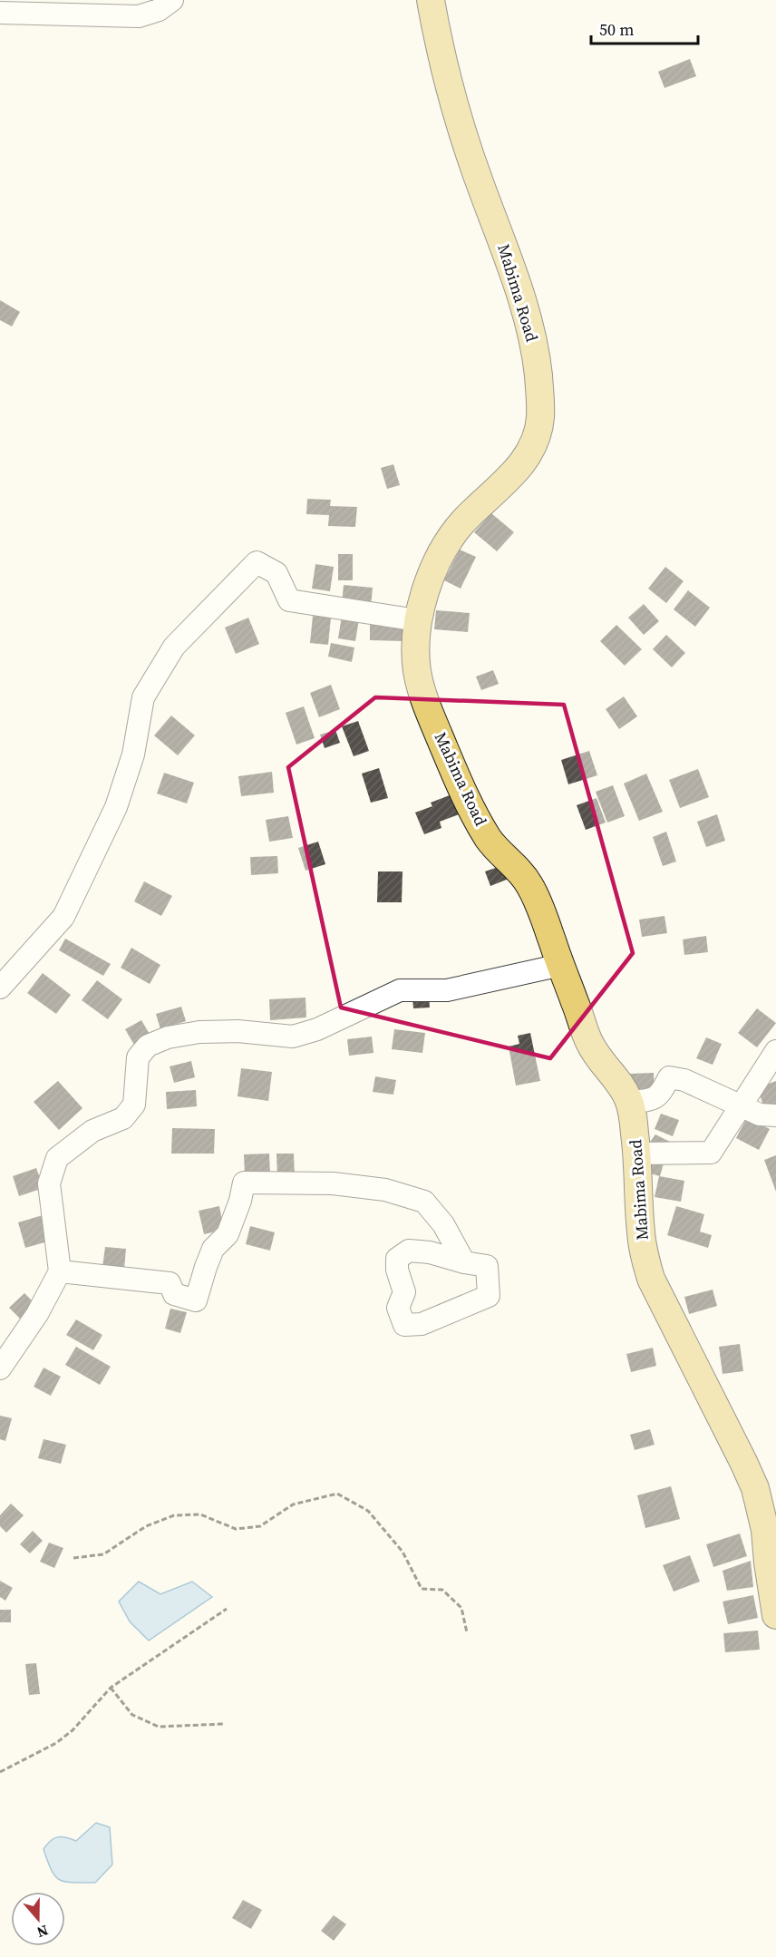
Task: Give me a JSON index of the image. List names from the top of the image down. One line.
{"streets":{"main road":["Mabima Road"]},"scale_bar":"50 m","north":"bottom"}
